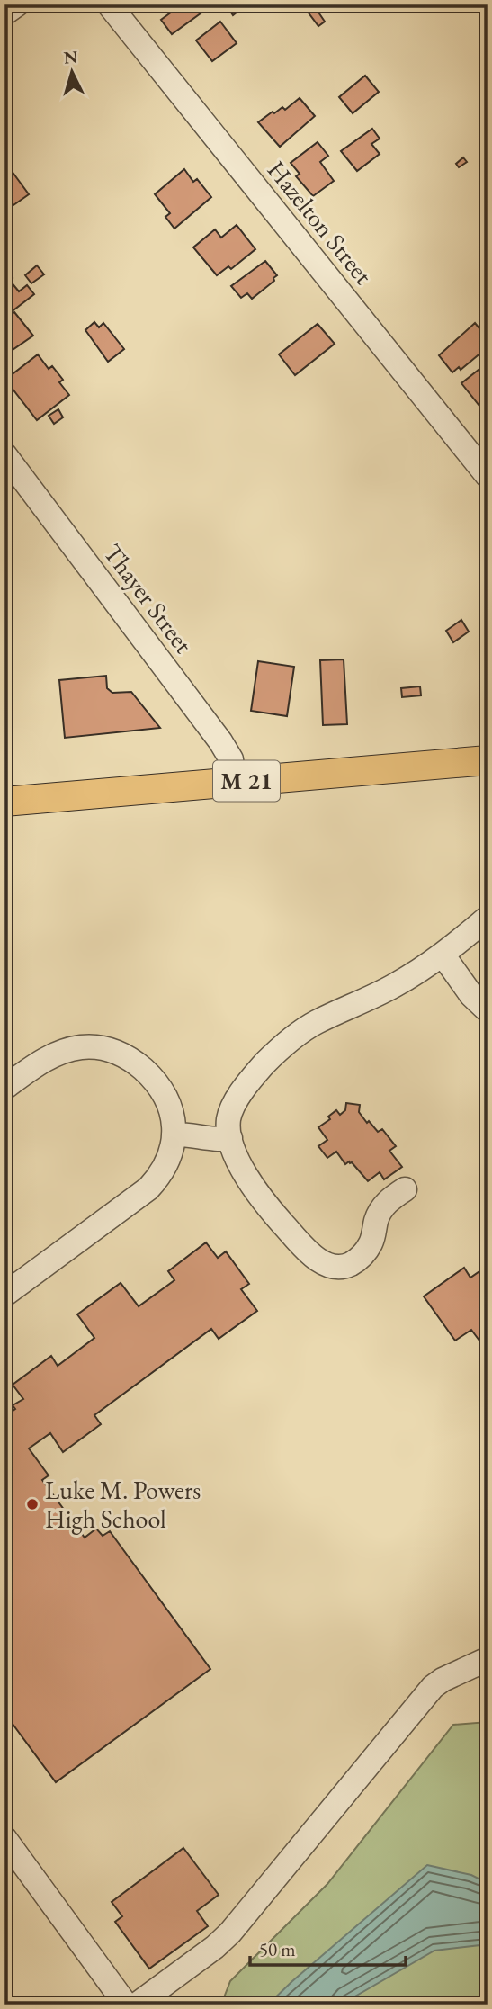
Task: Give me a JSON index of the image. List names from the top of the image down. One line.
{"streets":{"main road":["M 21"],"street":["Hazelton Street","Thayer Street"]},"crossings":[["Thayer Street","M 21"]],"places":["Luke M. Powers High School"],"scale_bar":"50 m","north":"top"}
